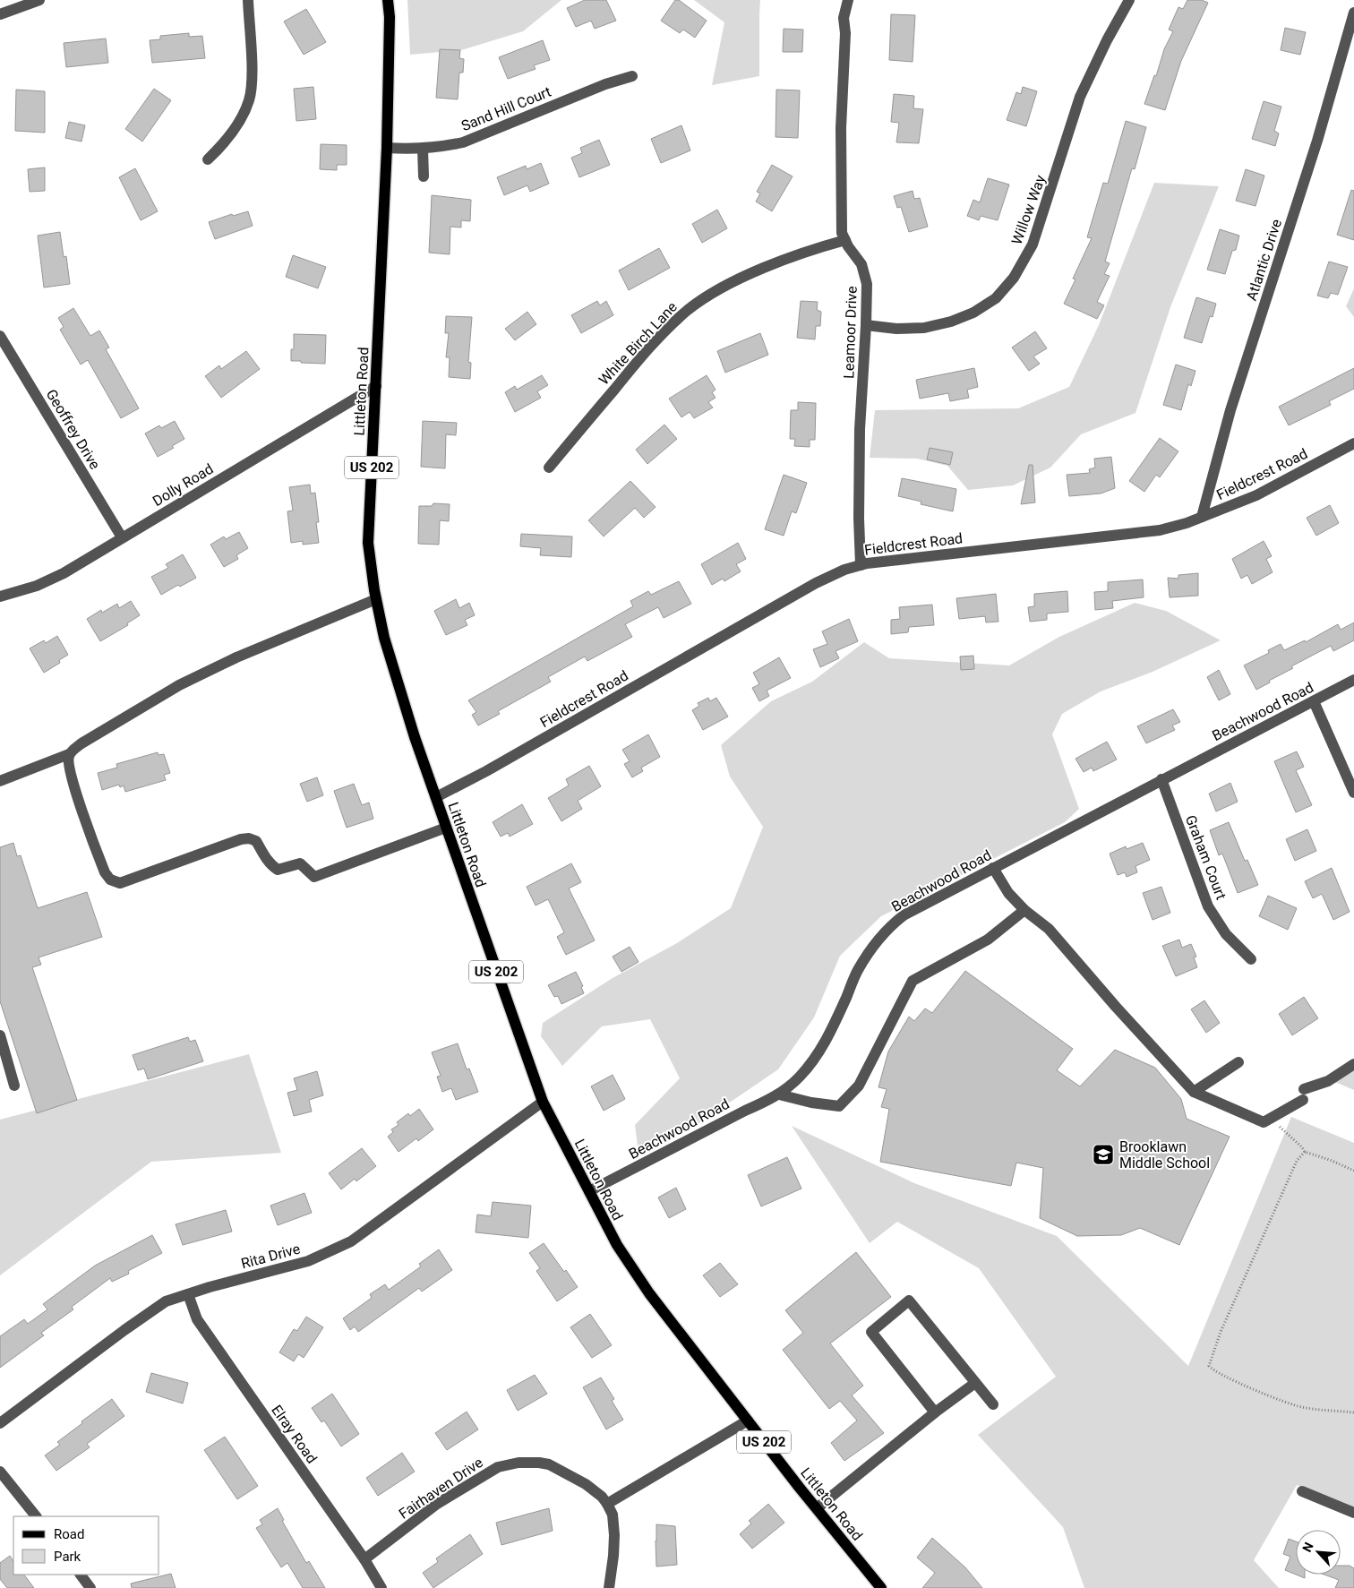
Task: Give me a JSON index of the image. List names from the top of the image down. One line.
{"streets":{"main road":["Littleton Road","US 202"],"street":["Sand Hill Court","Willow Way","Atlantic Drive","Leamoor Drive","White Birch Lane","Geoffrey Drive","Fieldcrest Road","Dolly Road","Beachwood Road","Graham Court","Rita Drive","Elray Road","Fairhaven Drive"]},"crossings":[["Sand Hill Court","Littleton Road"],["Willow Way","Leamoor Drive"],["Atlantic Drive","Fieldcrest Road"],["Leamoor Drive","White Birch Lane"],["Leamoor Drive","Fieldcrest Road"],["Littleton Road","Fieldcrest Road"],["Littleton Road","Dolly Road"],["Littleton Road","Beachwood Road"],["Littleton Road","Rita Drive"],["Geoffrey Drive","Dolly Road"],["Beachwood Road","Graham Court"],["Rita Drive","Elray Road"],["Elray Road","Fairhaven Drive"]],"places":{"school or university":["Brooklawn Middle School"]},"legend":["Road","Park"],"north":"top left"}
